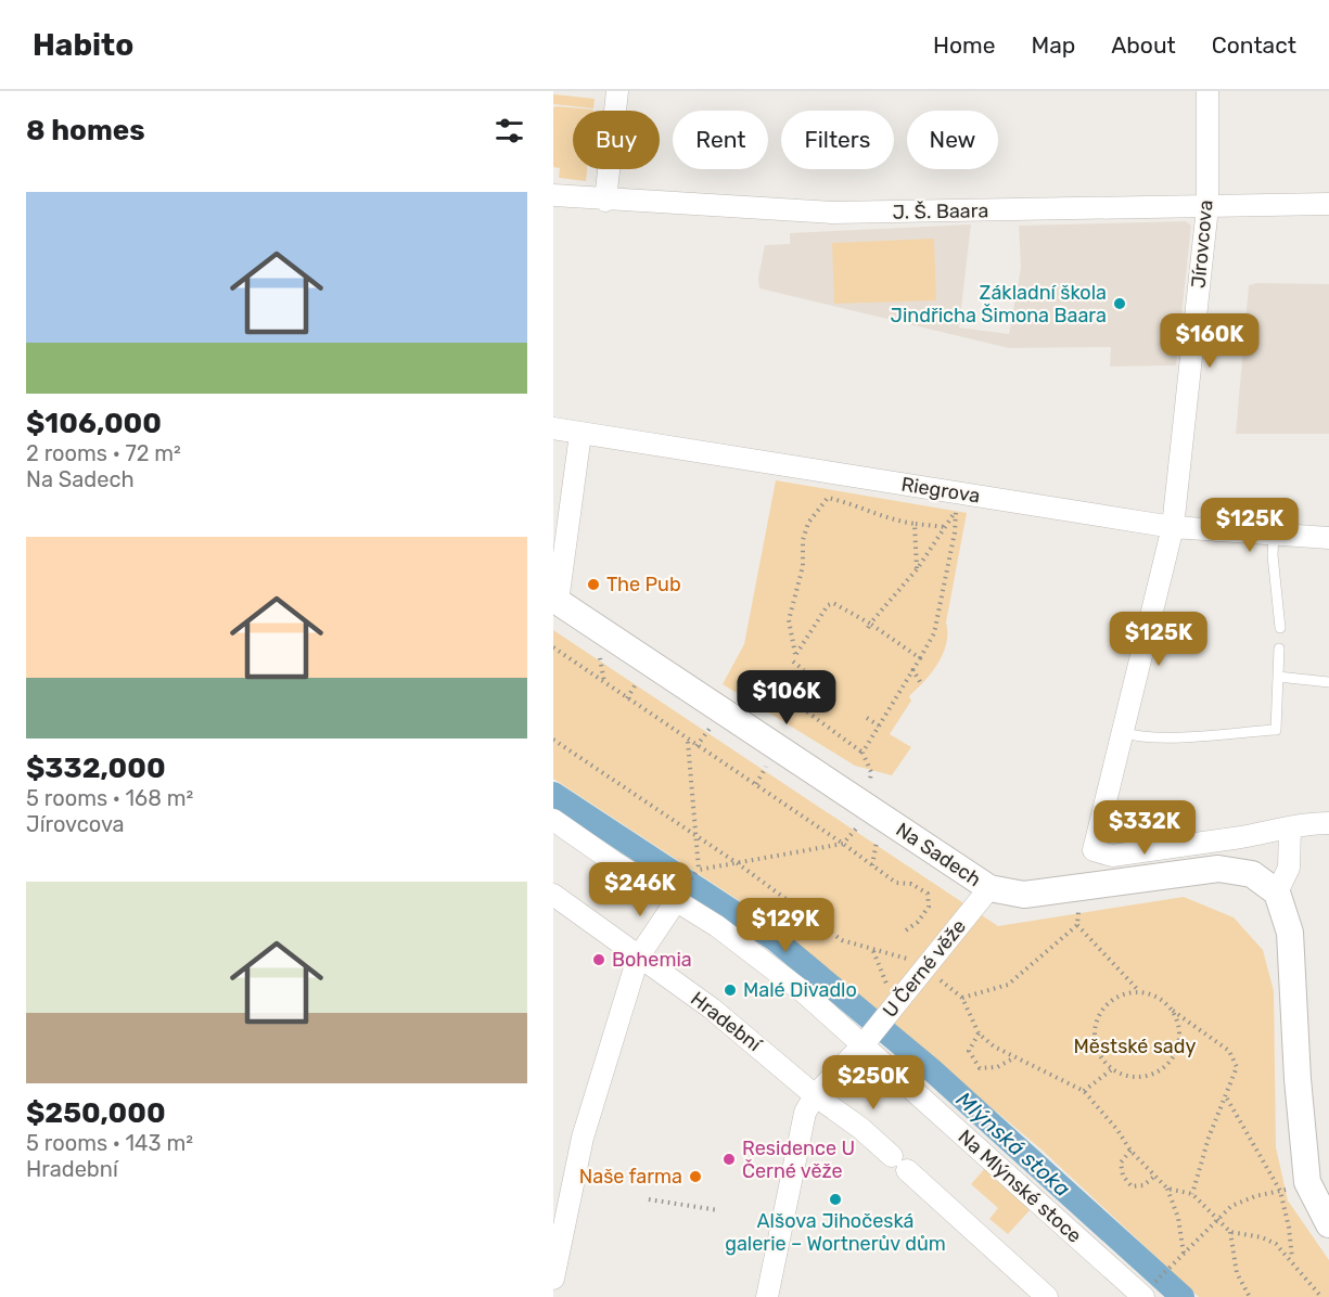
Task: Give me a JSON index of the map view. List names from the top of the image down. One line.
{"streets":{"street":["J. Š. Baara","Jírovcova","Riegrova","Na Sadech","U Černé věže","Hradební","Na Mlýnské stoce"]},"crossings":[["J. Š. Baara","Jírovcova"],["Jírovcova","Riegrova"],["Na Sadech","U Černé věže"],["U Černé věže","Hradební"],["U Černé věže","Na Mlýnské stoce"]],"water":["Mlýnská stoka"],"parks":["Městské sady"],"places":["Základní škola Jindřicha Šimona Baara","The Pub","Bohemia","Malé Divadlo","Residence U Černé věže","Naše farma","Alšova Jihočeská galerie – Wortnerův dům"],"page":{"header":"Habito","nav":["Home","Map","About","Contact"],"heading":"8 homes","chip":["Buy","Rent","Filters","New"],"list":[{"name":"$106,000","note":"2 rooms · 72 m² · Na Sadech"},{"name":"$332,000","note":"5 rooms · 168 m² · Jírovcova"},{"name":"$250,000","note":"5 rooms · 143 m² · Hradební"}],"price":["$160K","$125K","$125K","$106K","$332K","$246K","$129K","$250K"]}}
